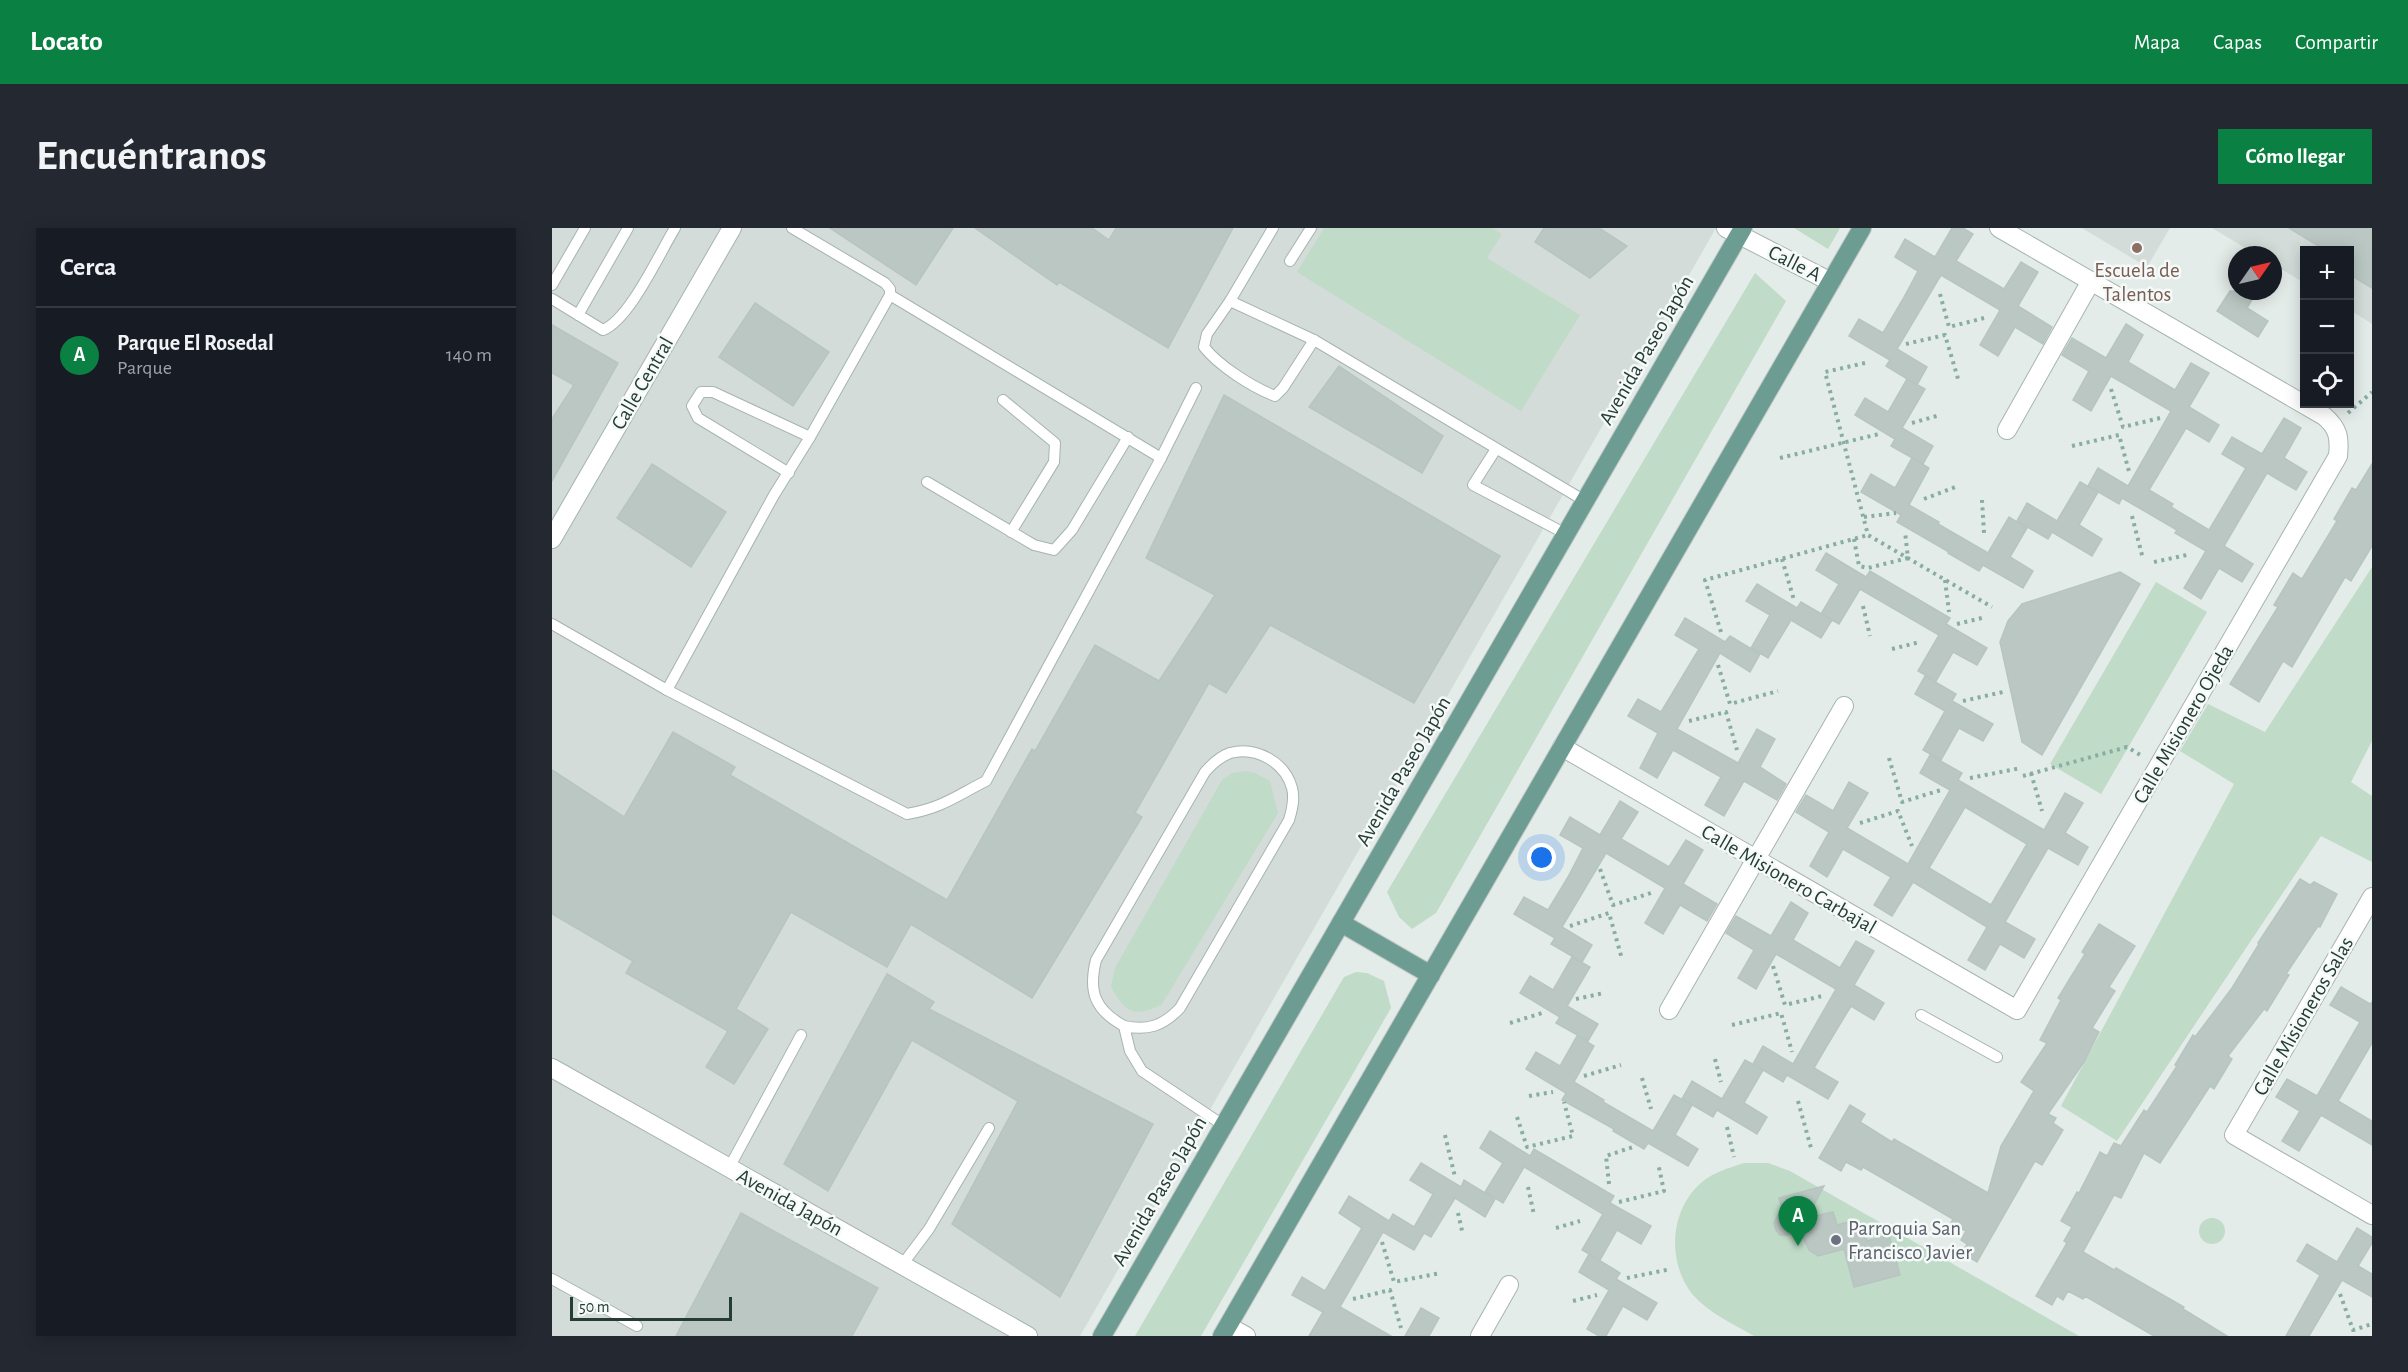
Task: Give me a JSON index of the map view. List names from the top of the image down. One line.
{"streets":{"main road":["Avenida Paseo Japón"],"street":["Calle A","Calle Central","Calle Misionero Ojeda","Calle Misionero Carbajal","Calle Misioneros Salas","Avenida Japón"]},"crossings":[["Calle A","Avenida Paseo Japón"],["Calle Misionero Ojeda","Calle Misionero Carbajal"]],"places":["Escuela de Talentos","Parroquia San Francisco Javier"],"scale_bar":"50 m","north":"top right","page":{"header":"Locato","nav":["Mapa","Capas","Compartir"],"buttons":"Cómo llegar","title":"Encuéntranos","heading":"Cerca","map_buttons":["+","−"],"list":[{"mark":"A","name":"Parque El Rosedal","note":"Parque","value":"140 m"}],"pins":"A","scale":"50 m"}}
